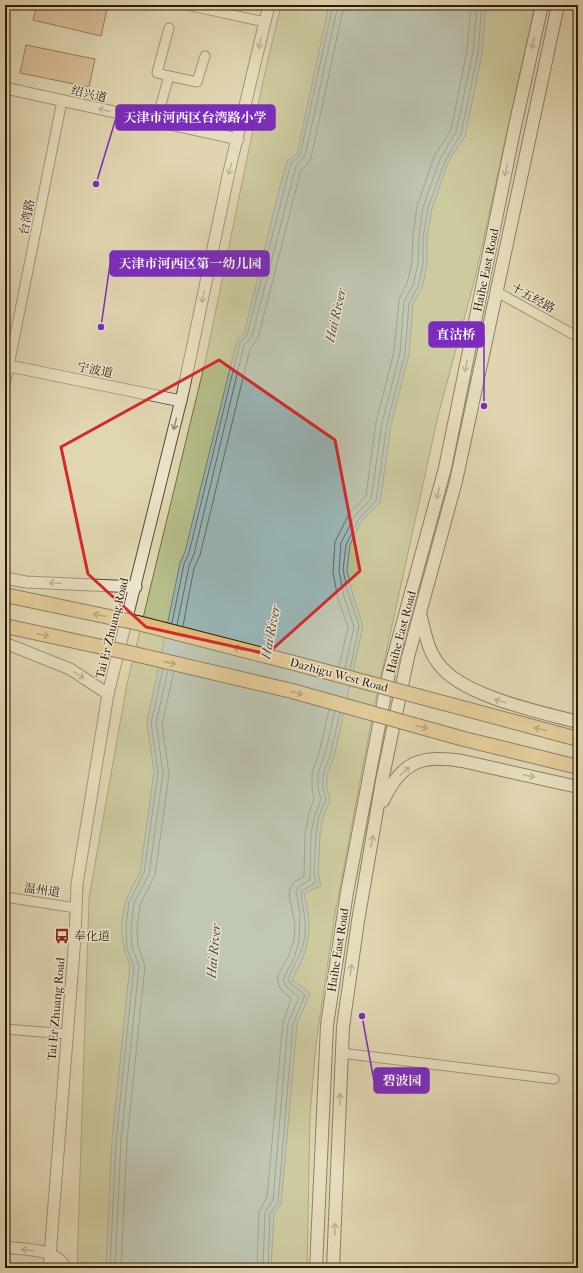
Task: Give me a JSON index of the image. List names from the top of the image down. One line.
{"streets":{"main road":["Haihe East Road","Dazhigu West Road"],"street":["绍兴道","台湾路","十五经路","宁波道","Tai Er Zhuang Road","温州道"]},"crossings":[["绍兴道","台湾路"],["绍兴道","Tai Er Zhuang Road"],["台湾路","宁波道"],["Haihe East Road","十五经路"],["宁波道","Tai Er Zhuang Road"],["Tai Er Zhuang Road","温州道"]],"one_way":["绍兴道","Tai Er Zhuang Road"],"water":["Hai River"],"places":{"other":["天津市河西区台湾路小学","天津市河西区第一幼儿园","直沽桥","碧波园"],"bus stop":["奉化道"]}}
